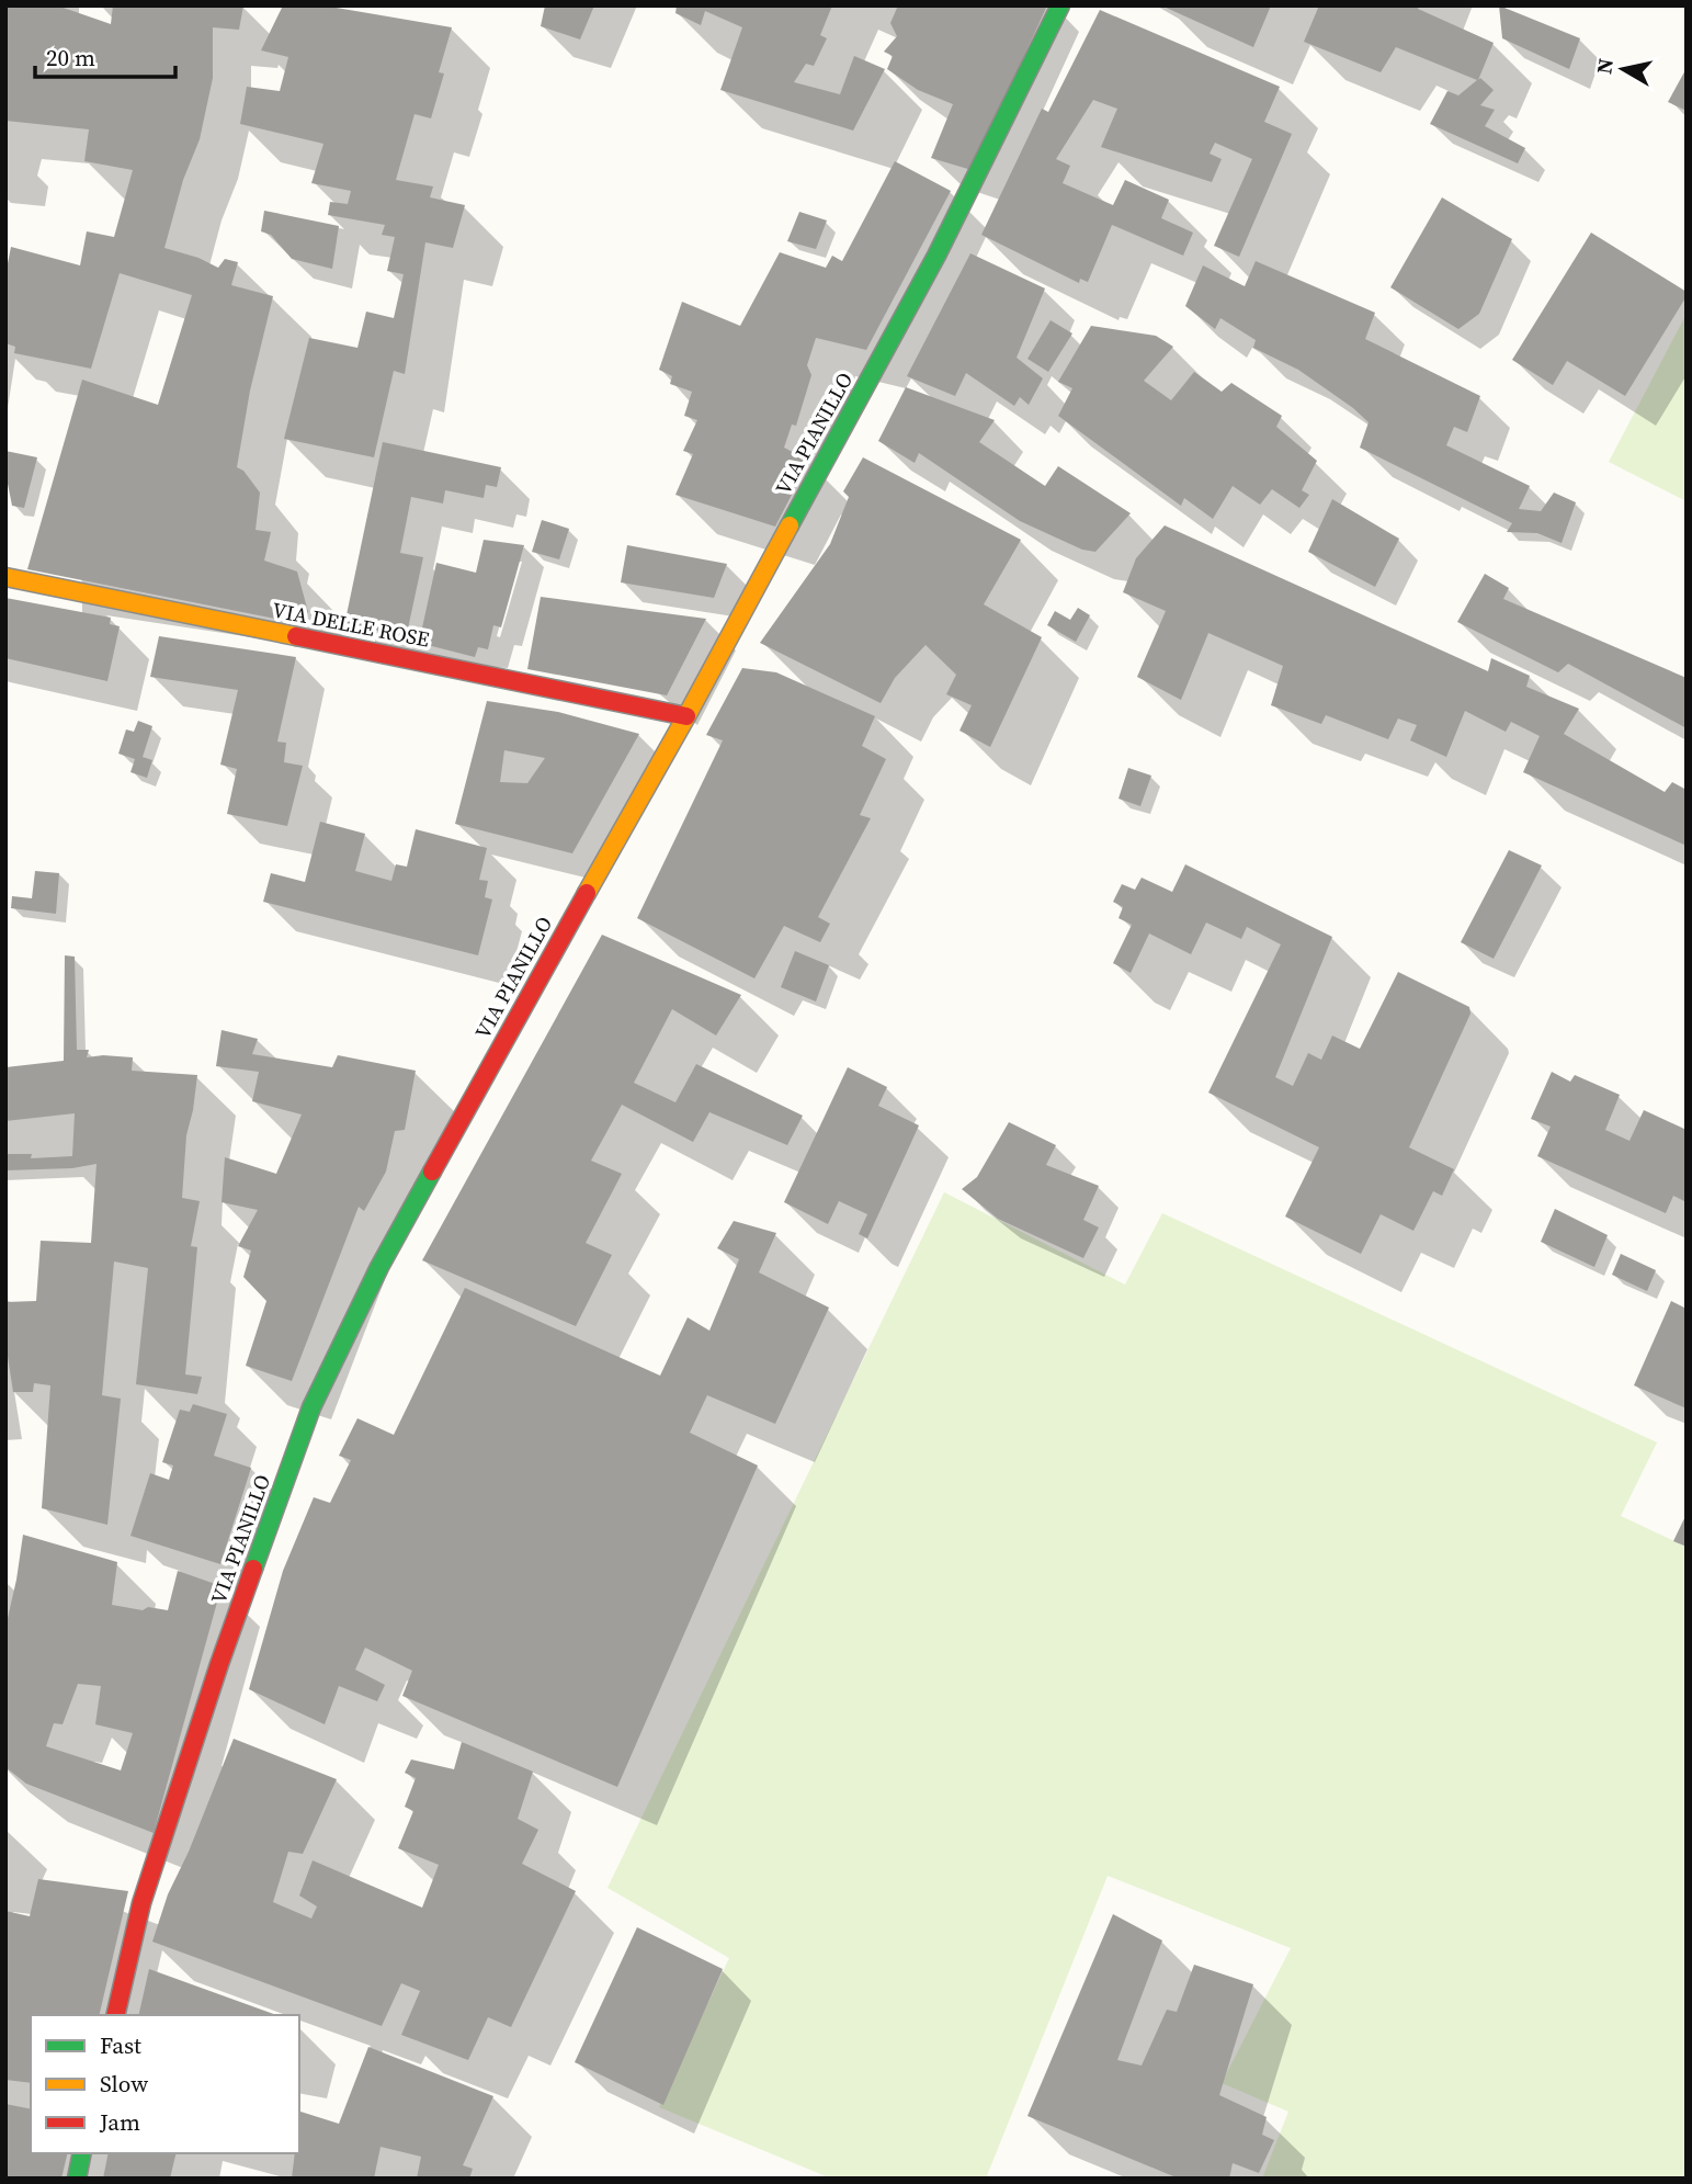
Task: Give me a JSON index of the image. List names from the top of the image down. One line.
{"streets":{"street":["VIA PIANILLO","VIA DELLE ROSE"]},"crossings":[["VIA PIANILLO","VIA DELLE ROSE"]],"legend":["Fast","Slow","Jam"],"scale_bar":"20 m","north":"left"}
